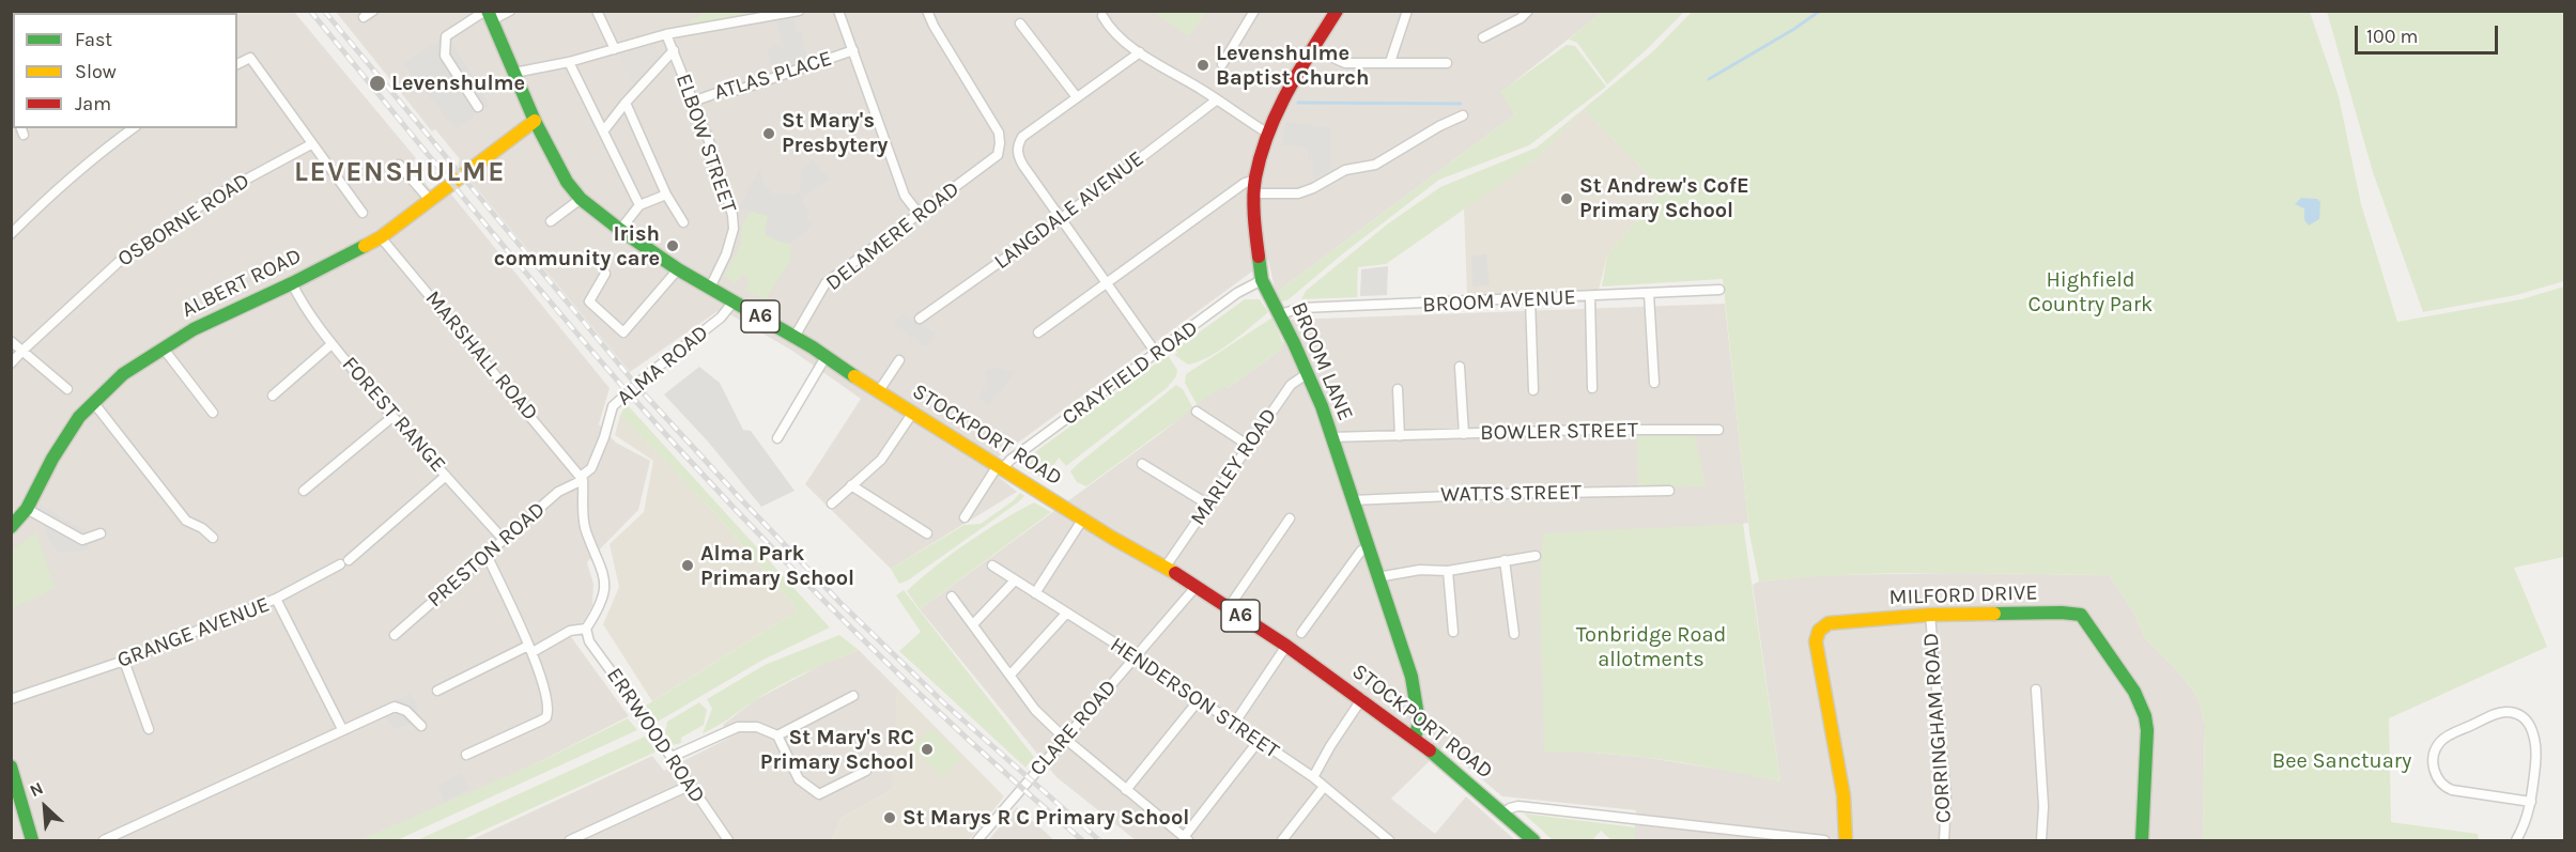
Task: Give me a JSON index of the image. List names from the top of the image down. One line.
{"streets":{"main road":["ALBERT ROAD","A6","BROOM LANE","STOCKPORT ROAD","MILFORD DRIVE"],"street":["ATLAS PLACE","ELBOW STREET","LANGDALE AVENUE","OSBORNE ROAD","DELAMERE ROAD","BROOM AVENUE","MARSHALL ROAD","ALMA ROAD","CRAYFIELD ROAD","FOREST RANGE","BOWLER STREET","MARLEY ROAD","WATTS STREET","PRESTON ROAD","GRANGE AVENUE","HENDERSON STREET","CLARE ROAD","CORRINGHAM ROAD","ERRWOOD ROAD"]},"crossings":[["ATLAS PLACE","ELBOW STREET"],["ELBOW STREET","STOCKPORT ROAD"],["DELAMERE ROAD","STOCKPORT ROAD"],["ALBERT ROAD","MARSHALL ROAD"],["ALBERT ROAD","FOREST RANGE"],["ALBERT ROAD","STOCKPORT ROAD"],["BROOM AVENUE","BROOM LANE"],["MARSHALL ROAD","ALMA ROAD"],["MARSHALL ROAD","PRESTON ROAD"],["BROOM LANE","CRAYFIELD ROAD"],["BROOM LANE","BOWLER STREET"],["BROOM LANE","STOCKPORT ROAD"],["BROOM LANE","MARLEY ROAD"],["BROOM LANE","WATTS STREET"],["ALMA ROAD","STOCKPORT ROAD"],["ALMA ROAD","PRESTON ROAD"],["CRAYFIELD ROAD","STOCKPORT ROAD"],["FOREST RANGE","PRESTON ROAD"],["STOCKPORT ROAD","MARLEY ROAD"],["STOCKPORT ROAD","CLARE ROAD"],["MILFORD DRIVE","CORRINGHAM ROAD"],["HENDERSON STREET","CLARE ROAD"]],"districts":["LEVENSHULME"],"parks":["Highfield Country Park","Tonbridge Road allotments","Bee Sanctuary"],"places":["Levenshulme Baptist Church","Levenshulme","St Mary's Presbytery","St Andrew's CofE Primary School","Irish community care","Alma Park Primary School","St Mary's RC Primary School","St Marys R C Primary School"],"legend":["Fast","Slow","Jam"],"scale_bar":"100 m","north":"top left"}
